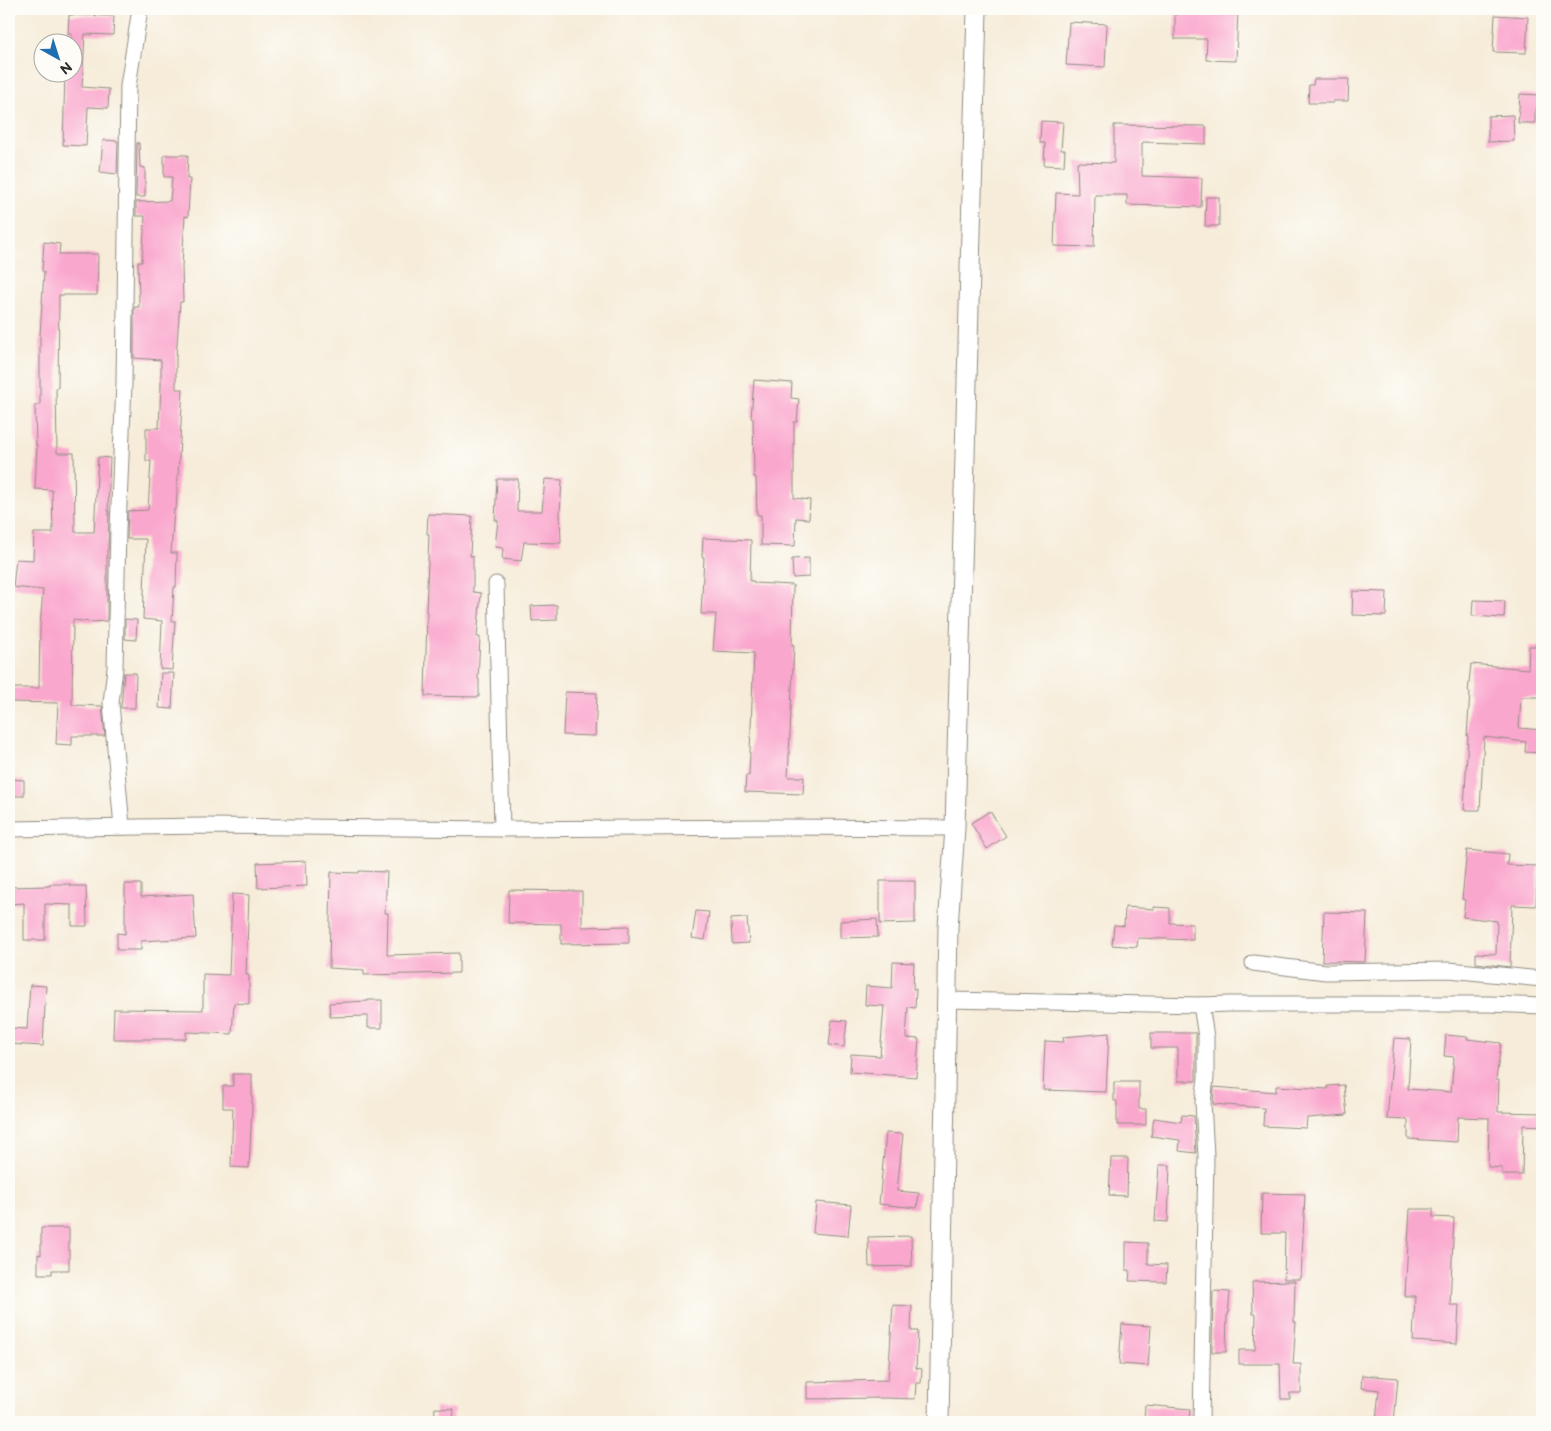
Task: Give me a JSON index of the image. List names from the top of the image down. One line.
{"north":"bottom right"}
